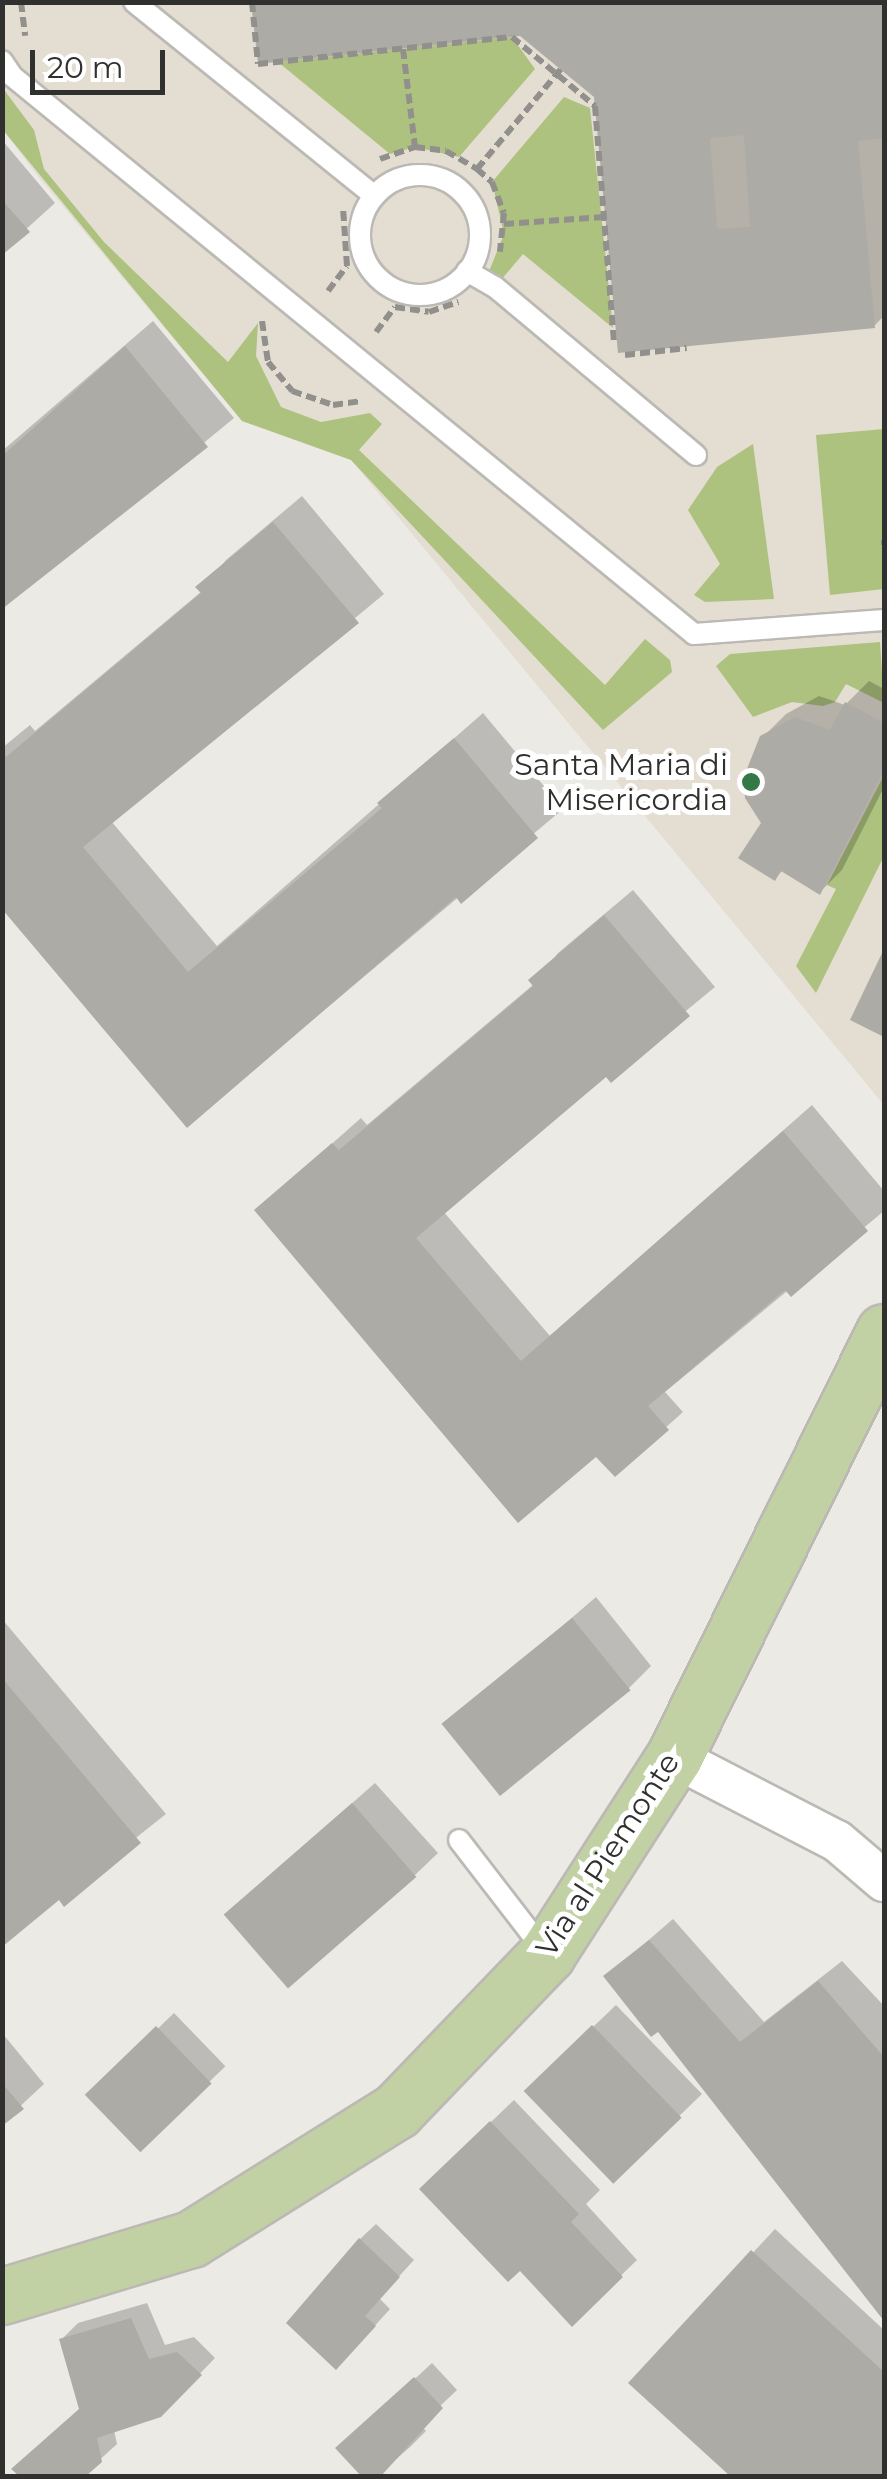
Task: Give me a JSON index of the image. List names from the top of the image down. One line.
{"streets":{"main road":["Via al Piemonte"]},"places":["Santa Maria di Misericordia"],"scale_bar":"20 m"}
